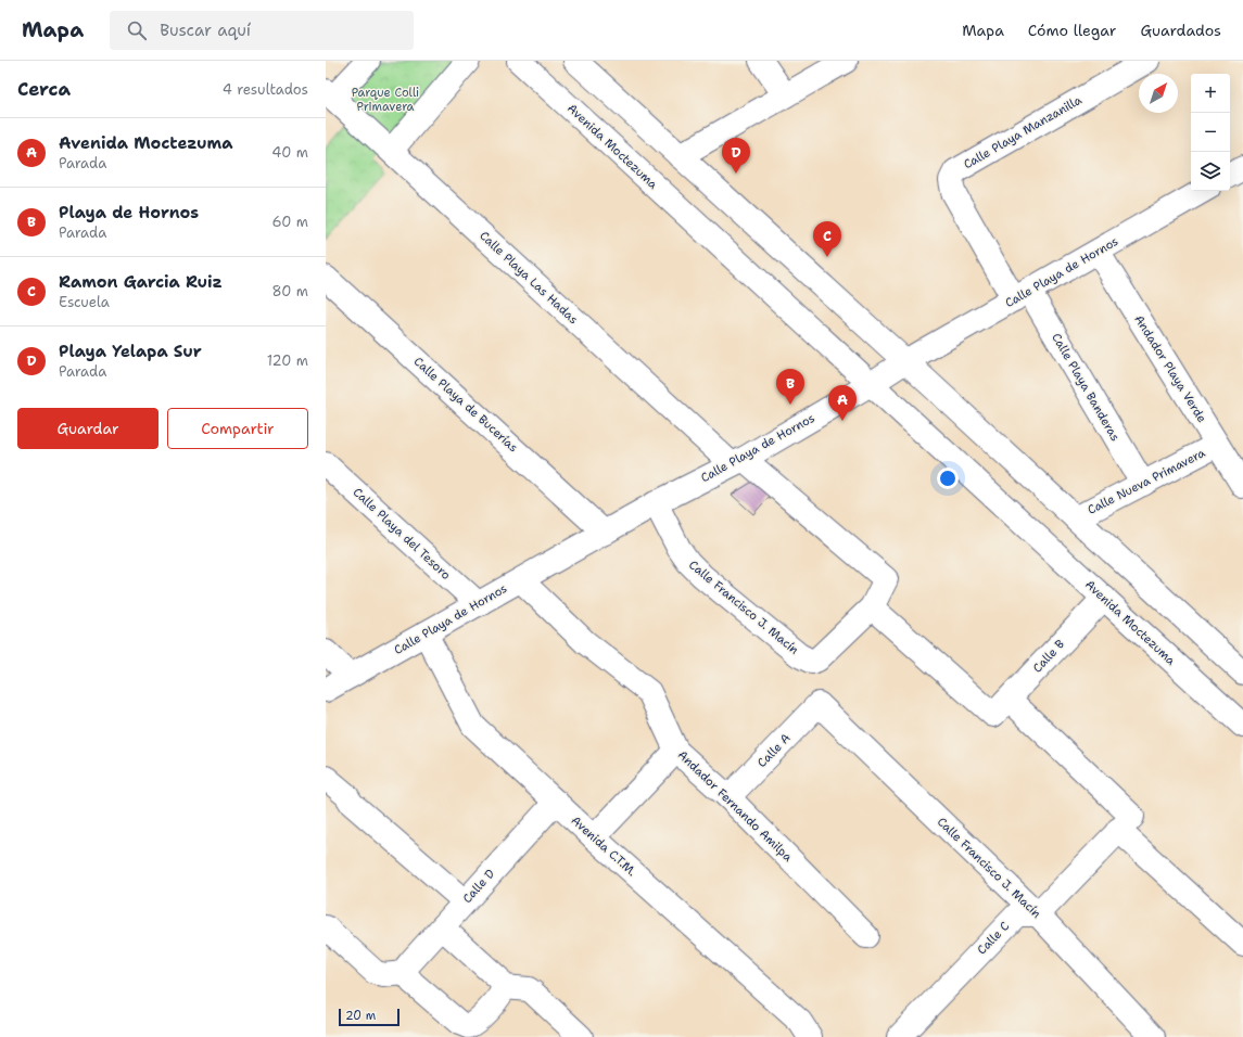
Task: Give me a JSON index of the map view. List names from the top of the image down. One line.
{"streets":{"street":["Calle Playa Manzanilla","Avenida Moctezuma","Calle Playa de Hornos","Calle Playa Las Hadas","Andador Playa Verde","Calle Playa Banderas","Calle Playa de Bucerías","Calle Nueva Primavera","Calle Playa del Tesoro","Calle Francisco J. Macín","Calle B","Calle A","Andador Fernando Amilpa","Avenida C.T.M.","Calle D","Calle C"]},"crossings":[["Calle Playa Manzanilla","Calle Playa de Hornos"],["Calle Playa Manzanilla","Calle Playa Banderas"],["Avenida Moctezuma","Calle Playa de Hornos"],["Avenida Moctezuma","Calle B"],["Calle Playa de Hornos","Calle Playa Las Hadas"],["Calle Playa de Hornos","Andador Playa Verde"],["Calle Playa de Hornos","Calle Playa Banderas"],["Calle Playa de Hornos","Calle Playa de Bucerías"],["Calle Playa de Hornos","Calle Playa del Tesoro"],["Calle Playa de Hornos","Calle Francisco J. Macín"],["Calle Playa de Hornos","Andador Fernando Amilpa"],["Calle Playa de Hornos","Avenida C.T.M."],["Calle Playa Las Hadas","Calle Francisco J. Macín"],["Andador Playa Verde","Calle Nueva Primavera"],["Calle Playa Banderas","Calle Nueva Primavera"],["Calle Francisco J. Macín","Calle A"],["Calle Francisco J. Macín","Calle C"],["Calle A","Andador Fernando Amilpa"],["Avenida C.T.M.","Calle D"]],"parks":["Parque Colli Primavera"],"scale_bar":"20 m","north":"top right","page":{"header":"Mapa","search":"Buscar aquí","nav":["Mapa","Cómo llegar","Guardados"],"heading":["Cerca","4 resultados"],"map_buttons":["+","−"],"list":[{"mark":"A","name":"Avenida Moctezuma","note":"Parada","value":"40 m"},{"mark":"B","name":"Playa de Hornos","note":"Parada","value":"60 m"},{"mark":"C","name":"Ramon Garcia Ruiz","note":"Escuela","value":"80 m"},{"mark":"D","name":"Playa Yelapa Sur","note":"Parada","value":"120 m"}],"pins":["D","C","B","A"],"buttons":["Guardar","Compartir"],"scale":"20 m"}}
